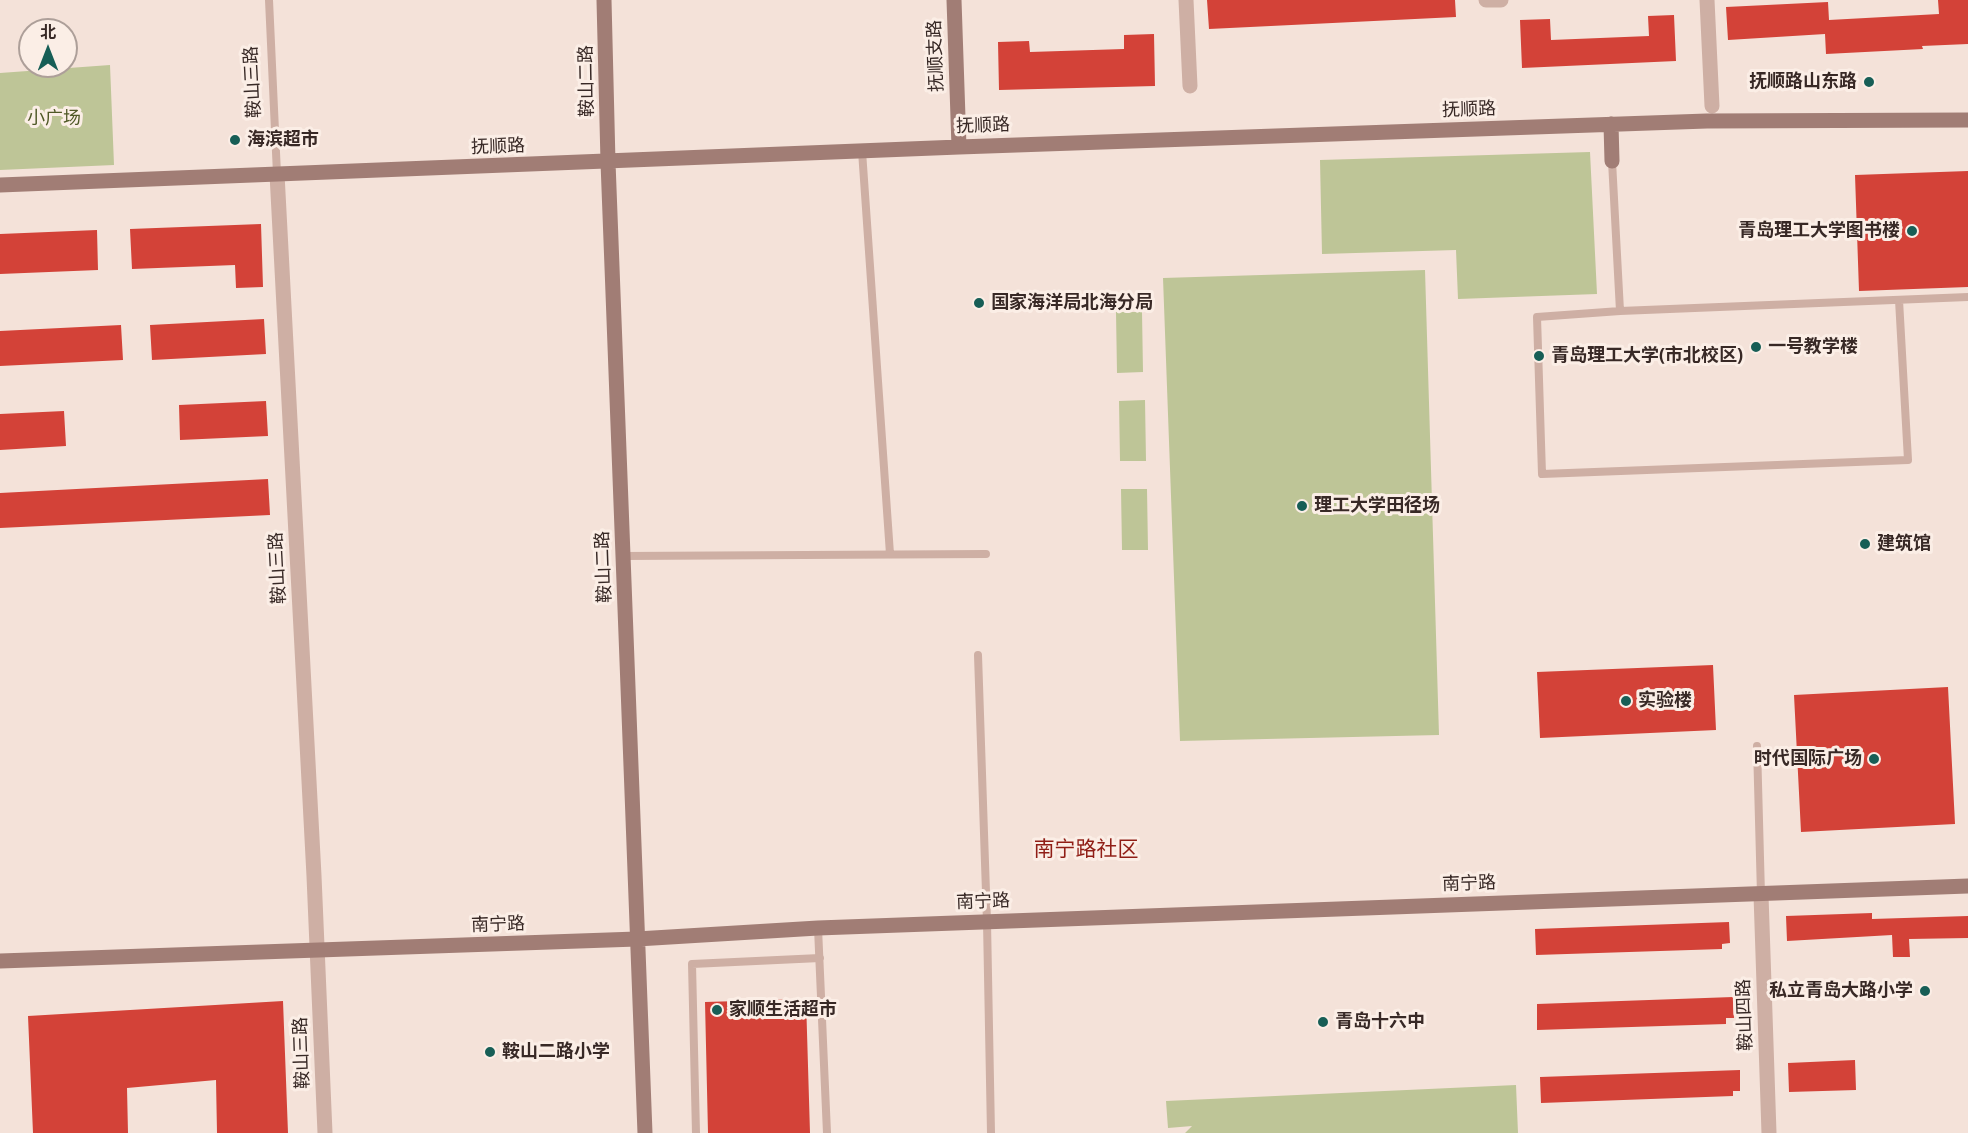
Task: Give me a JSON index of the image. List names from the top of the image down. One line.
{"streets":{"street":["抚顺支路","鞍山二路","鞍山三路","抚顺路","南宁路","鞍山四路"]},"crossings":[["抚顺支路","抚顺路"],["鞍山二路","抚顺路"],["鞍山二路","南宁路"],["鞍山三路","抚顺路"],["鞍山三路","南宁路"],["南宁路","鞍山四路"]],"districts":["南宁路社区"],"parks":["小广场"],"places":["抚顺路山东路","海滨超市","青岛理工大学图书楼","国家海洋局北海分局","一号教学楼","青岛理工大学(市北校区)","理工大学田径场","建筑馆","实验楼","时代国际广场","私立青岛大路小学","家顺生活超市","青岛十六中","鞍山二路小学"],"north":"top"}
